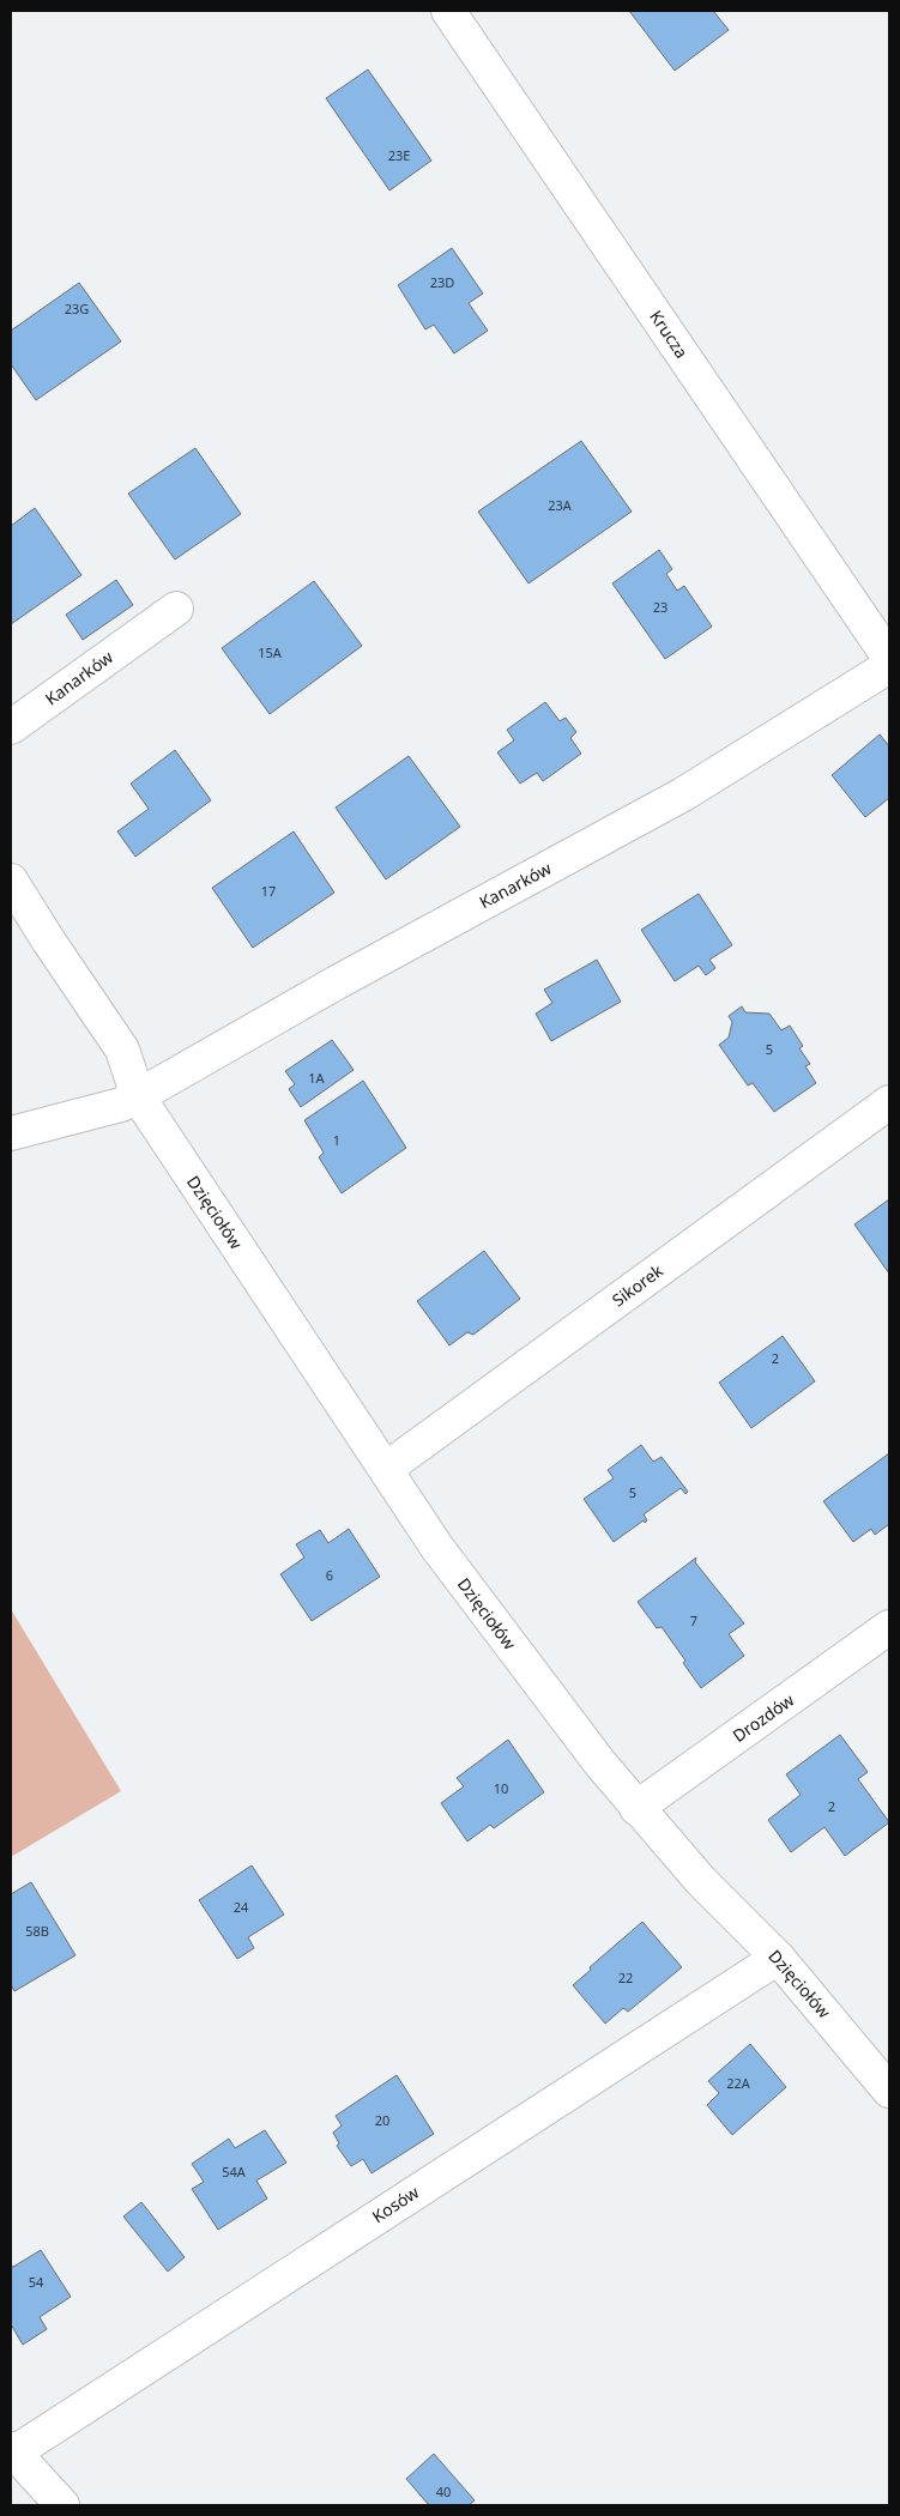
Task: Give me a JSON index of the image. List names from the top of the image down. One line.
{"streets":{"street":["Krucza","Kanarków","Dzięciołów","Sikorek","Drozdów","Kosów"]},"crossings":[["Kanarków","Dzięciołów"],["Dzięciołów","Sikorek"],["Dzięciołów","Drozdów"],["Dzięciołów","Kosów"]],"house_numbers":["23E","23D","23G","23A","23","15A","17","5","1A","1","2","5","6","7","10","2","24","58B","22","22A","20","54A","54","40"]}
